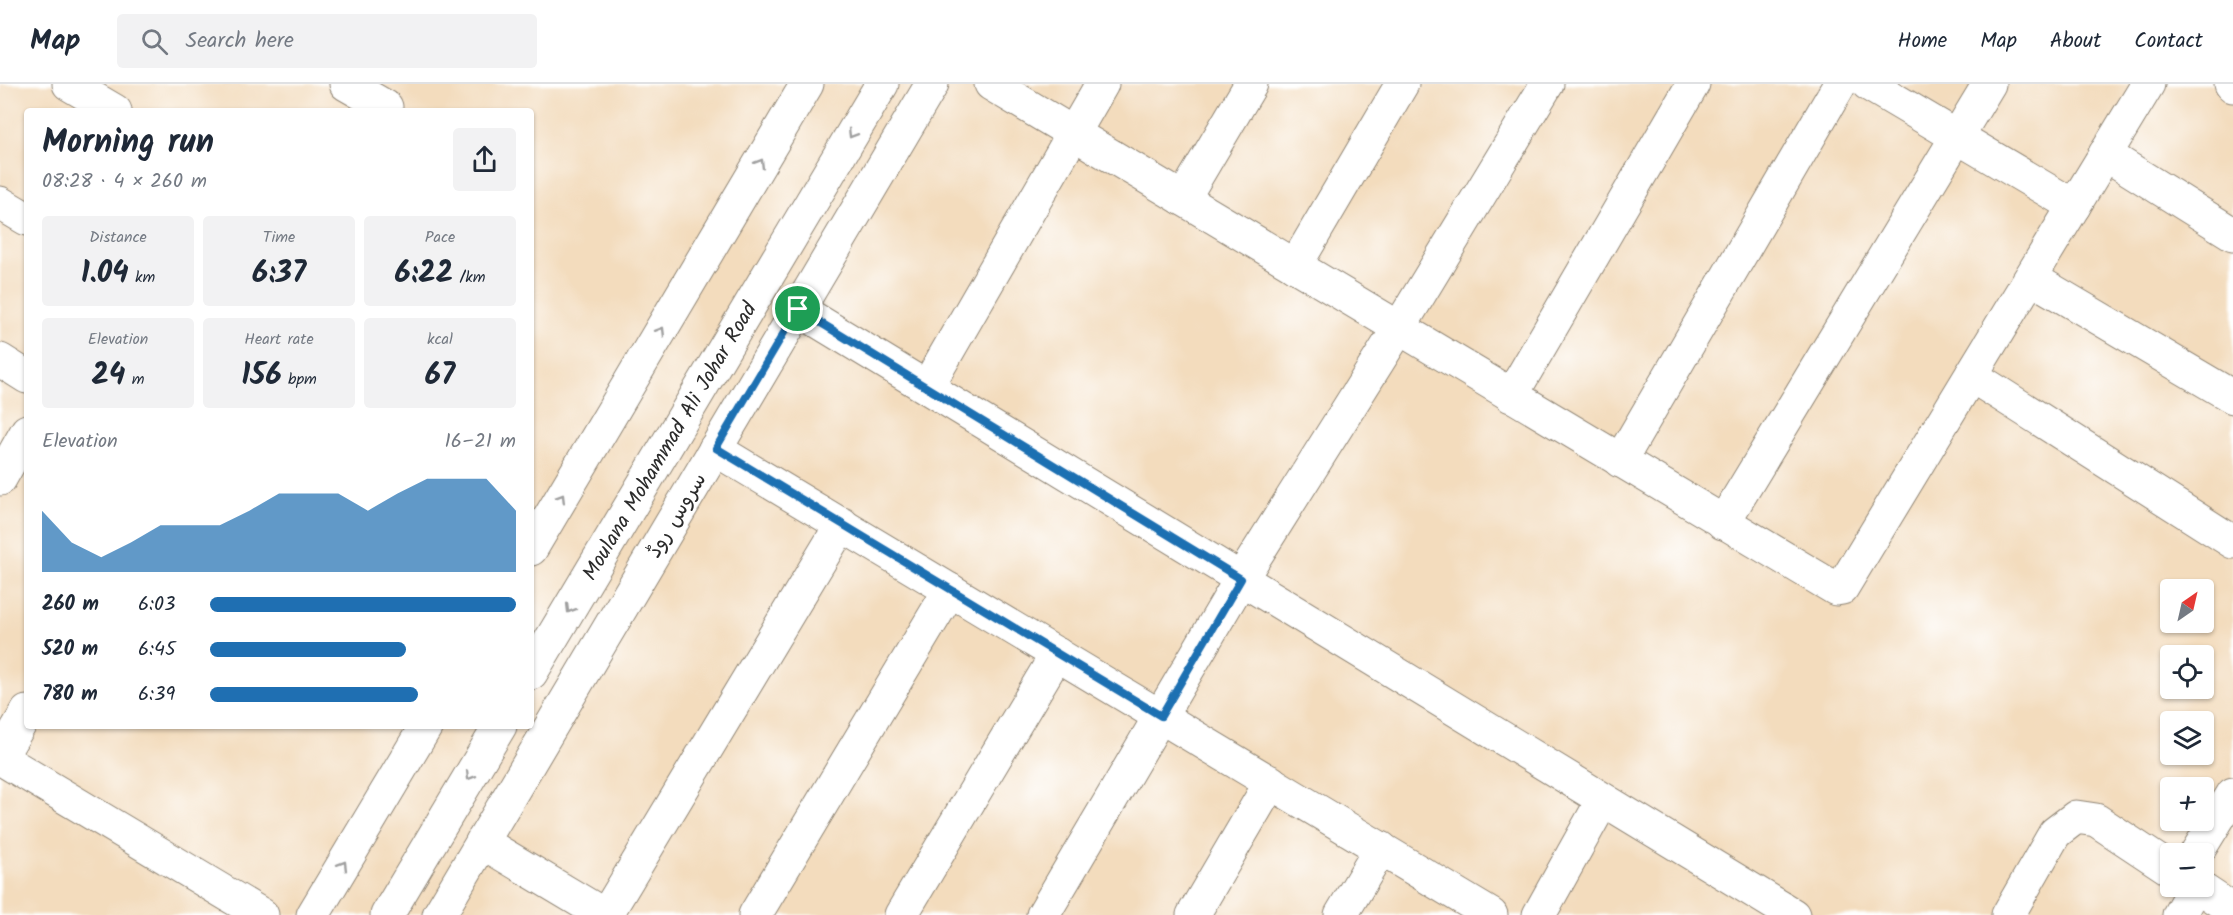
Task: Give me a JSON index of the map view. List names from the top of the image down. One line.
{"streets":{"street":["Moulana Mohammad Ali Johar Road","سروس روڈ"]},"north":"top right","page":{"header":"Map","search":"Search here","nav":["Home","Map","About","Contact"],"heading":["Morning run","08:28 · 4 × 260 m"],"stats":[["Distance","1.04 km"],["Time","6:37"],["Pace","6:22 /km"],["Elevation","24 m"],["Heart rate","156 bpm"],["kcal","67"]],"chart":["Elevation","16–21 m"],"map_buttons":["+","−"],"list":[{"name":"260 m","note":"6:03"},{"name":"520 m","note":"6:45"},{"name":"780 m","note":"6:39"}]}}
